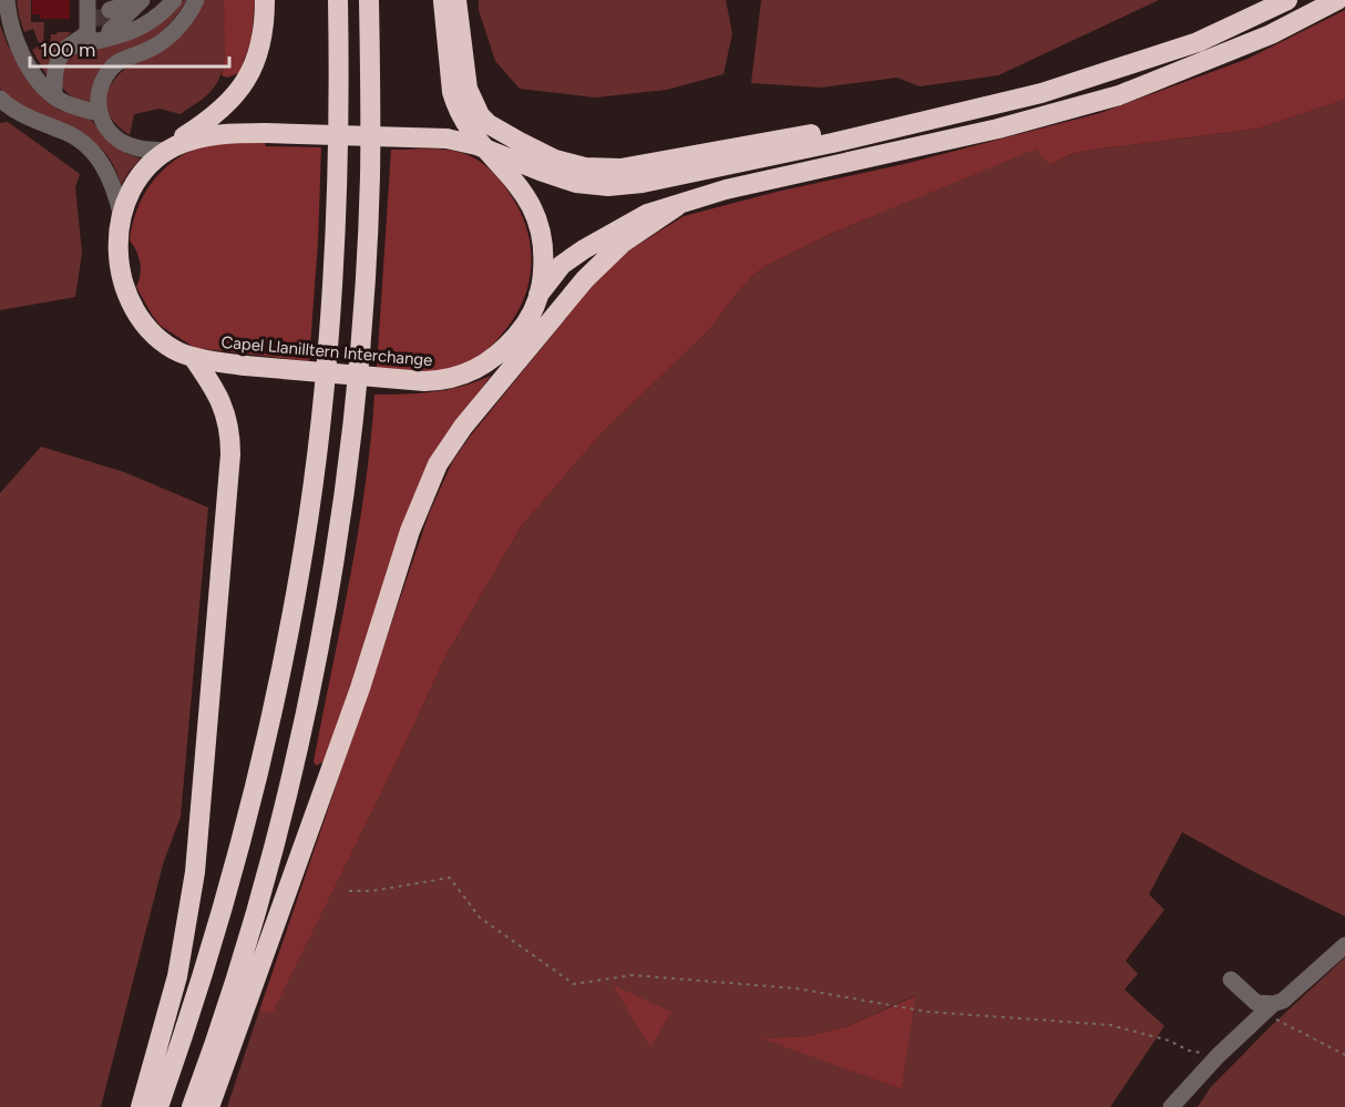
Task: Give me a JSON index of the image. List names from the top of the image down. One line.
{"streets":{"highway":["Capel Llanilltern Interchange"]},"scale_bar":"100 m"}
